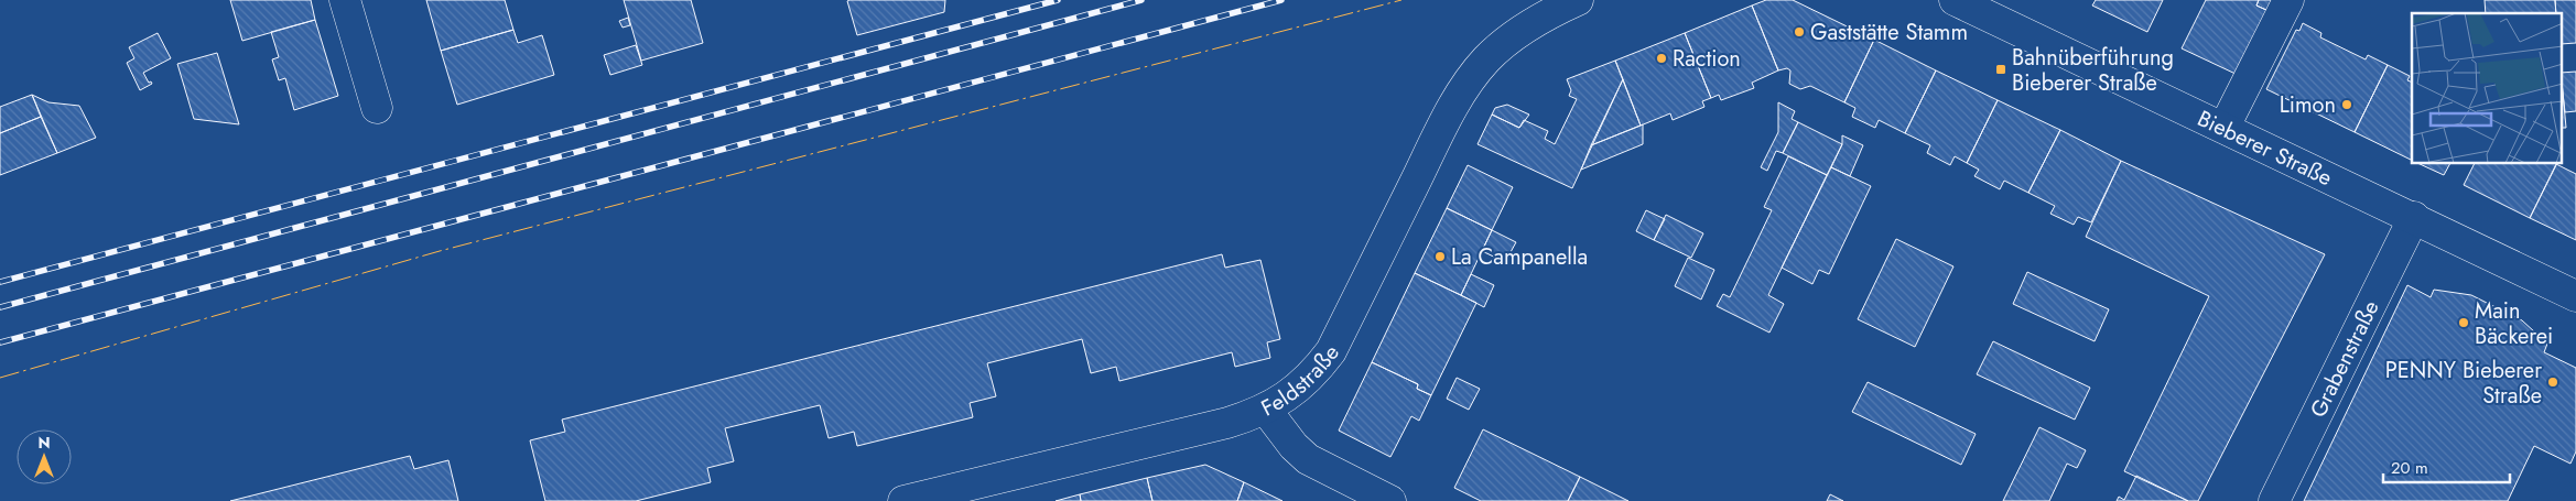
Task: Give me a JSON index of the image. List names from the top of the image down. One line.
{"streets":{"street":["Bieberer Straße","Grabenstraße","Feldstraße"]},"crossings":[["Bieberer Straße","Grabenstraße"]],"places":{"other":["Gaststätte Stamm","Raction","Limon","La Campanella","Main Bäckerei","PENNY Bieberer Straße"],"transit":["Bahnüberführung Bieberer Straße"]},"scale_bar":"20 m","north":"top"}
